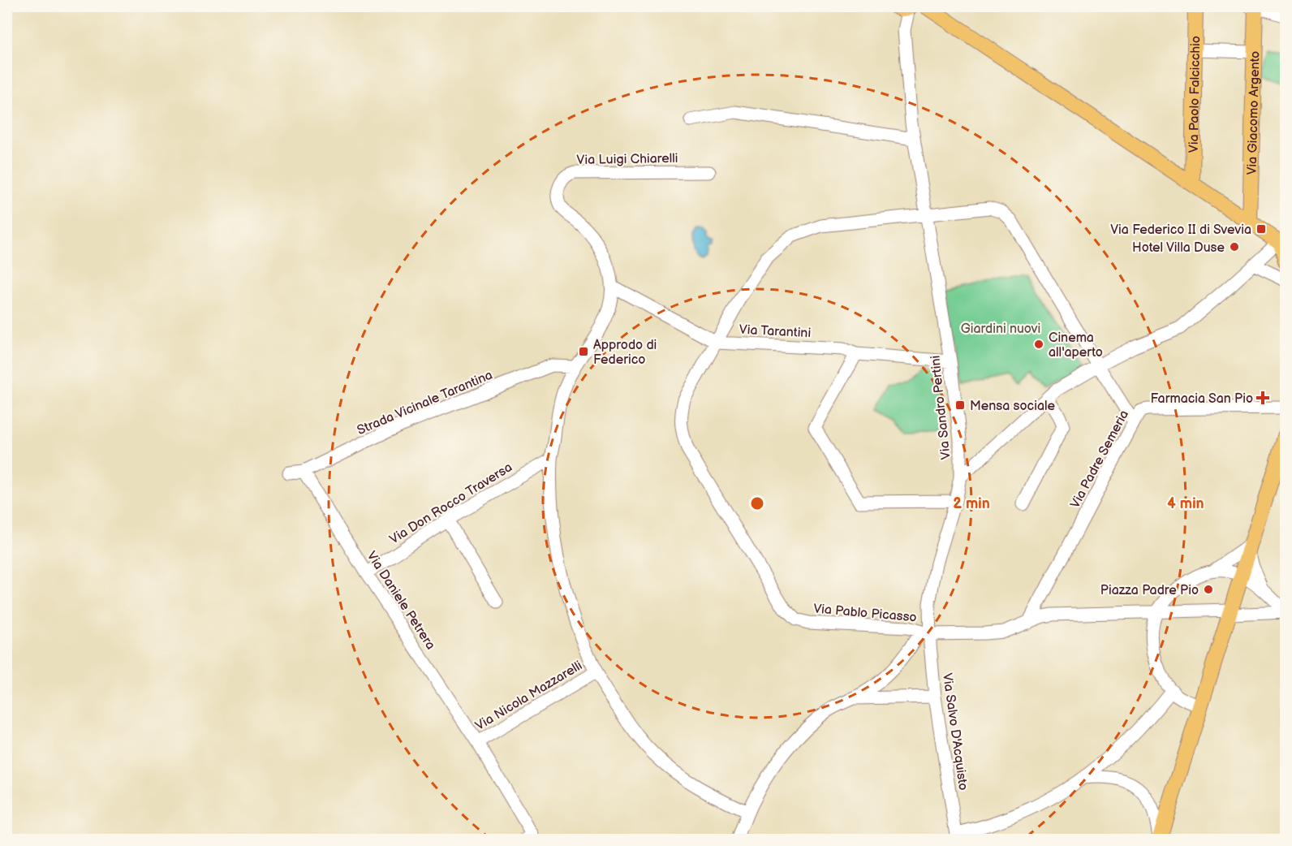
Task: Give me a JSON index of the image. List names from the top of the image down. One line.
{"streets":{"main road":["Via Paolo Falcicchio","Via Giacomo Argento"],"street":["Via Luigi Chiarelli","Via Tarantini","Strada Vicinale Tarantina","Via Sandro Pertini","Via Padre Semeria","Via Don Rocco Traversa","Via Daniele Petrera","Via Pablo Picasso","Via Nicola Mazzarelli","Via Salvo D'Acquisto"]},"crossings":[["Via Luigi Chiarelli","Via Tarantini"],["Via Luigi Chiarelli","Strada Vicinale Tarantina"],["Via Luigi Chiarelli","Via Don Rocco Traversa"],["Via Luigi Chiarelli","Via Nicola Mazzarelli"],["Via Tarantini","Via Sandro Pertini"],["Via Tarantini","Via Pablo Picasso"],["Strada Vicinale Tarantina","Via Daniele Petrera"],["Via Sandro Pertini","Via Pablo Picasso"],["Via Sandro Pertini","Via Salvo D'Acquisto"],["Via Padre Semeria","Via Pablo Picasso"],["Via Don Rocco Traversa","Via Daniele Petrera"],["Via Daniele Petrera","Via Nicola Mazzarelli"],["Via Pablo Picasso","Via Salvo D'Acquisto"]],"parks":["Giardini nuovi"],"places":{"transit":["Via Federico II di Svevia","Approdo di Federico","Mensa sociale"],"other":["Hotel Villa Duse","Cinema all'aperto","Piazza Padre Pio"],"health":["Farmacia San Pio"]},"rings":["2 min","4 min"]}
